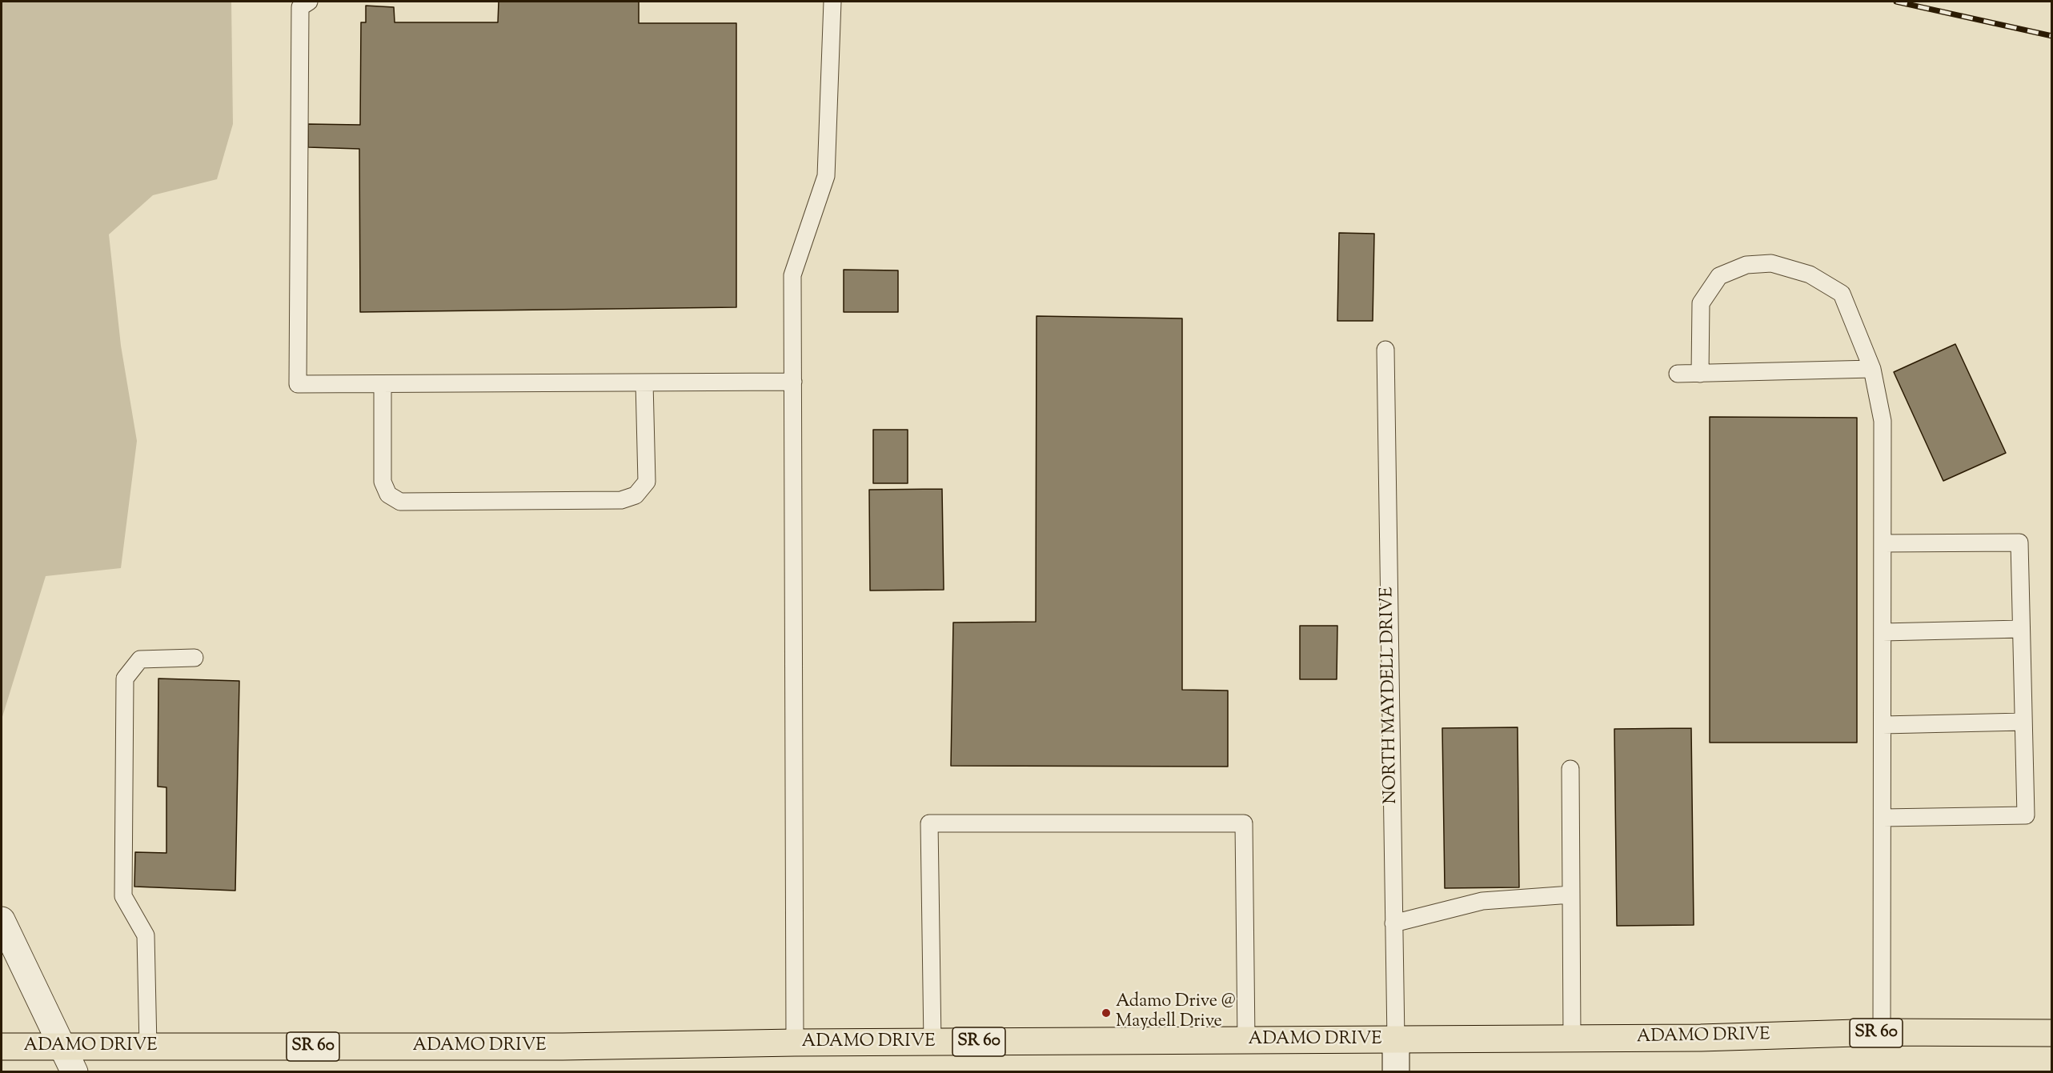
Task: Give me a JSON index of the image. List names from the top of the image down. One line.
{"streets":{"main road":["SR 60","ADAMO DRIVE"],"lane":["NORTH MAYDELL DRIVE"]},"crossings":[["NORTH MAYDELL DRIVE","ADAMO DRIVE"]],"places":["Adamo Drive @ Maydell Drive"]}
